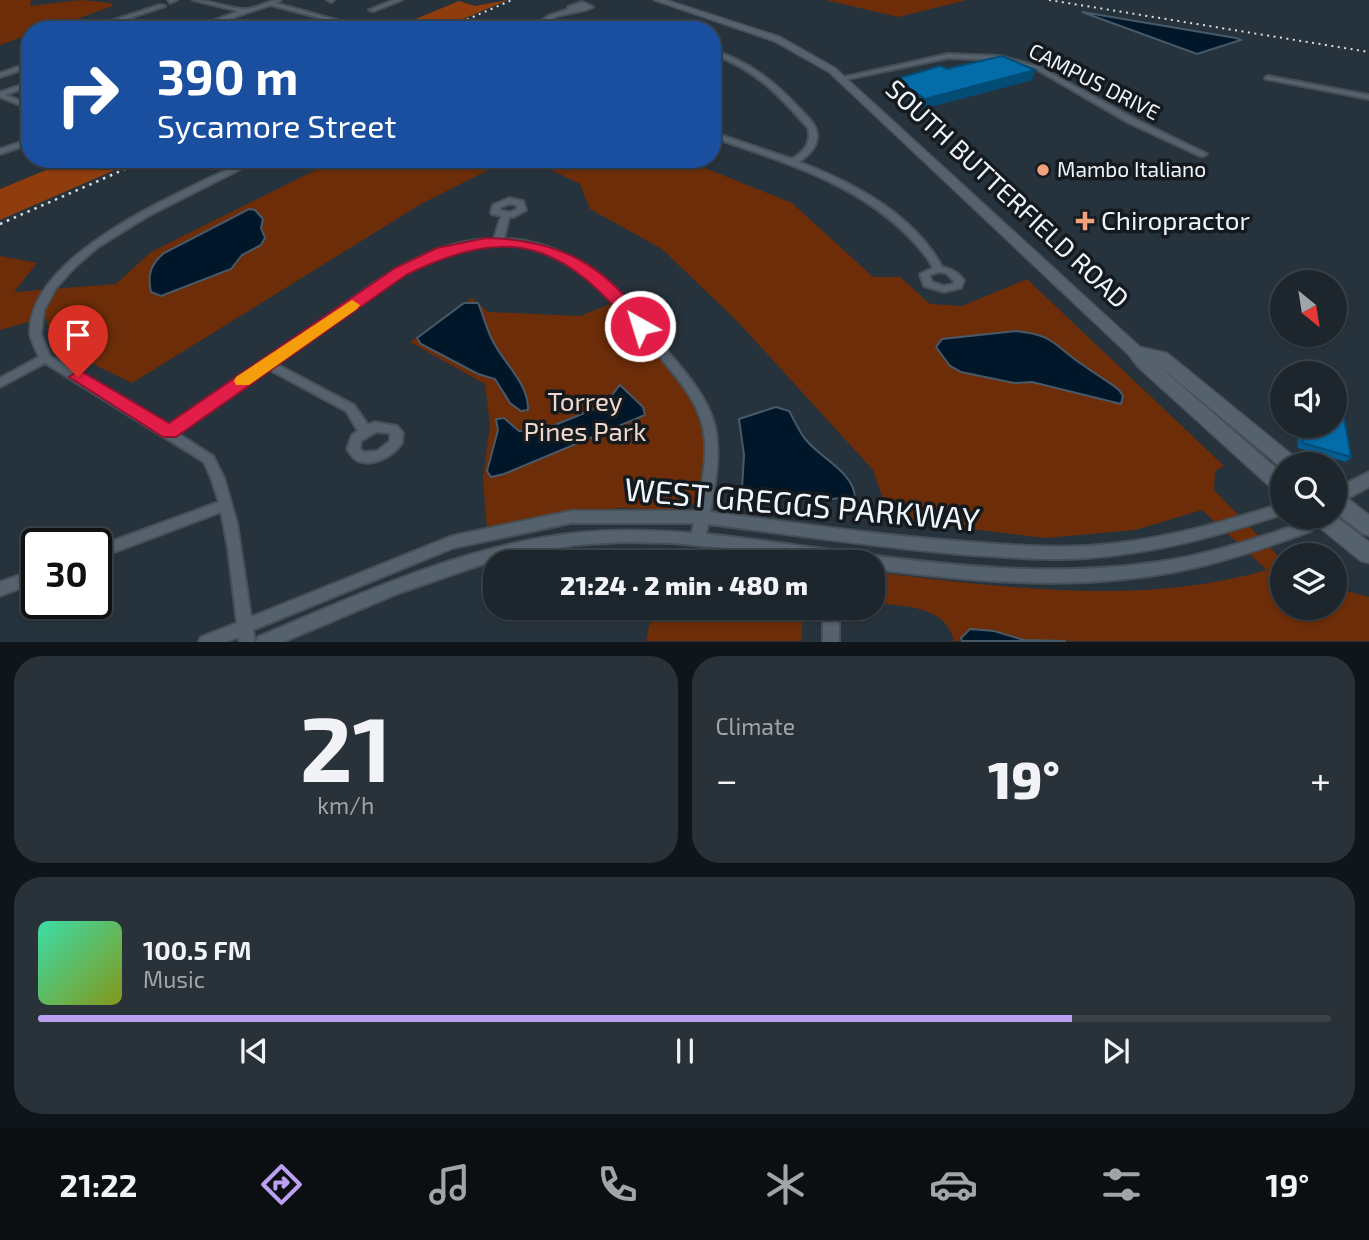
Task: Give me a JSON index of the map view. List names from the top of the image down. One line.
{"streets":{"main road":["SOUTH BUTTERFIELD ROAD"],"street":["CAMPUS DRIVE","WEST GREGGS PARKWAY"]},"crossings":[["CAMPUS DRIVE","SOUTH BUTTERFIELD ROAD"]],"parks":["Torrey Pines Park"],"places":{"other":["Mambo Italiano"],"health":["Chiropractor"]},"north":"bottom right","page":{"turn":["390 m","Sycamore Street"],"limit":"30","trip":"21:24 · 2 min · 480 m","tile":[["21","km/h"],"Climate"],"heat":["−","19°","+"],"song":["100.5 FM","Music"],"tabs":["21:22","19°"]}}
